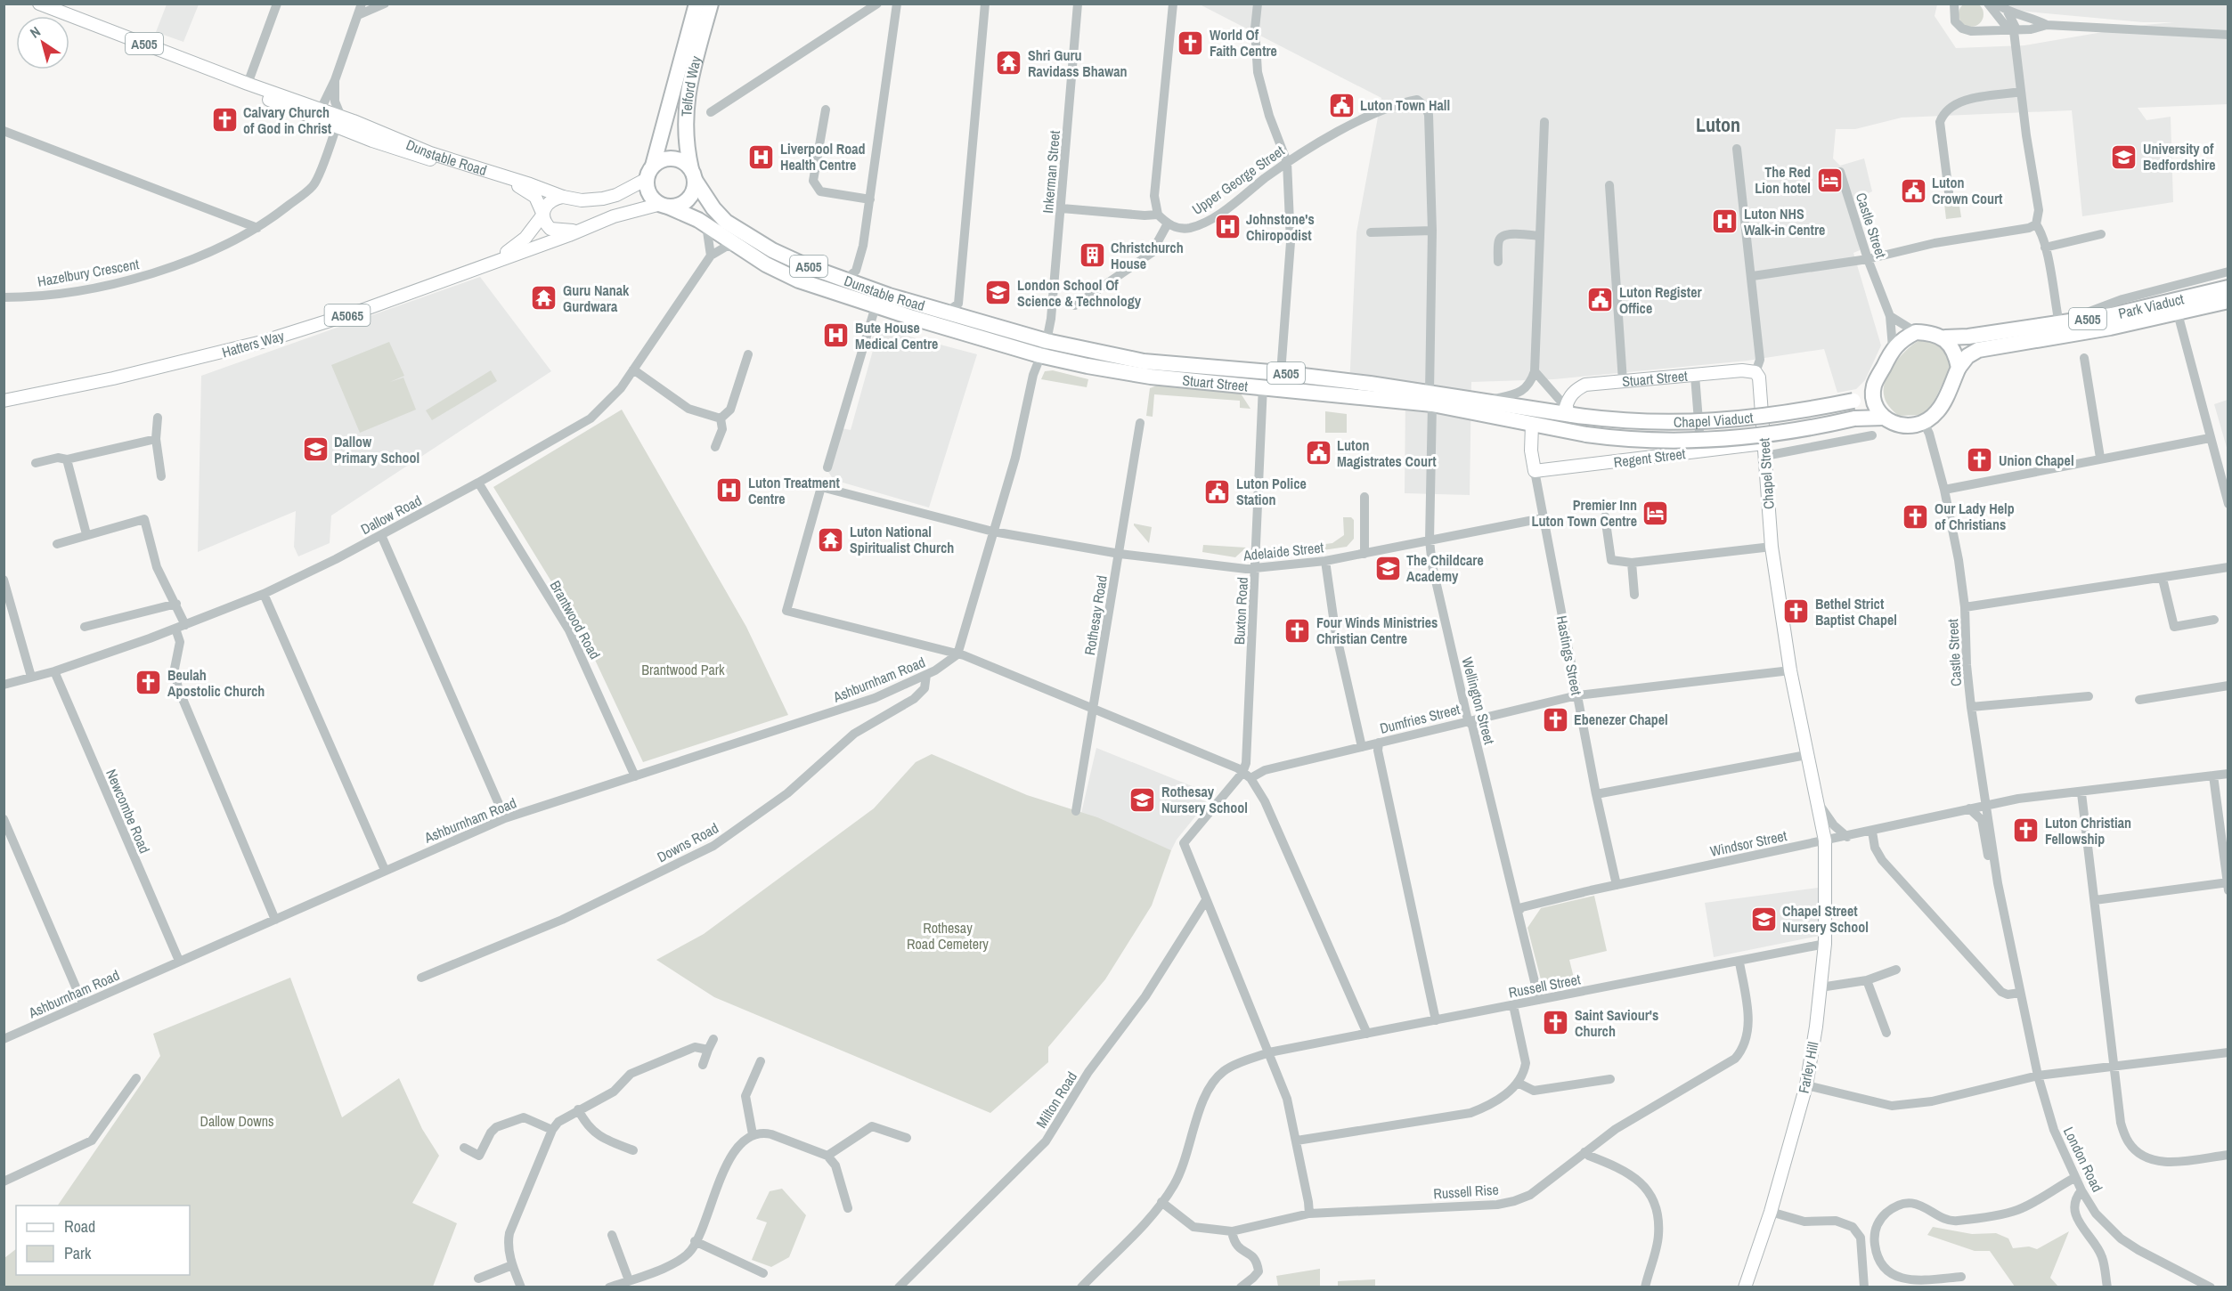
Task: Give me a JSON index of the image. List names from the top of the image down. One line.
{"streets":{"highway":["A505","Telford Way","Dunstable Road","Park Viaduct","Stuart Street","Chapel Viaduct"],"main road":["A5065","Hatters Way","Regent Street","Chapel Street","Hastings Street","Farley Hill"],"street":["Inkerman Street","Upper George Street","Castle Street","Hazelbury Crescent","Dallow Road","Adelaide Street","Buxton Road","Rothesay Road","Brantwood Road","Ashburnham Road","Wellington Street","Dumfries Street","Newcombe Road","Downs Road","Windsor Street","Russell Street","Milton Road","London Road","Russell Rise"]},"crossings":[["A505","Castle Street"],["A505","Park Viaduct"],["A505","Chapel Viaduct"],["Telford Way","Dunstable Road"],["Telford Way","Hatters Way"],["Dunstable Road","Hazelbury Crescent"],["Dunstable Road","Hatters Way"],["Dunstable Road","Stuart Street"],["Inkerman Street","Stuart Street"],["Inkerman Street","Adelaide Street"],["Inkerman Street","Ashburnham Road"],["Upper George Street","Wellington Street"],["Castle Street","Park Viaduct"],["Castle Street","Chapel Viaduct"],["Castle Street","Windsor Street"],["Castle Street","London Road"],["Park Viaduct","Chapel Viaduct"],["Stuart Street","Chapel Viaduct"],["Stuart Street","Chapel Street"],["Stuart Street","Buxton Road"],["Stuart Street","Hastings Street"],["Stuart Street","Wellington Street"],["Regent Street","Chapel Street"],["Regent Street","Hastings Street"],["Chapel Street","Dumfries Street"],["Chapel Street","Windsor Street"],["Chapel Street","Farley Hill"],["Dallow Road","Brantwood Road"],["Dallow Road","Newcombe Road"],["Adelaide Street","Buxton Road"],["Adelaide Street","Rothesay Road"],["Adelaide Street","Hastings Street"],["Adelaide Street","Ashburnham Road"],["Adelaide Street","Wellington Street"],["Buxton Road","Dumfries Street"],["Brantwood Road","Ashburnham Road"],["Hastings Street","Dumfries Street"],["Hastings Street","Windsor Street"],["Ashburnham Road","Newcombe Road"],["Ashburnham Road","Downs Road"],["Wellington Street","Dumfries Street"],["Wellington Street","Windsor Street"],["Wellington Street","Russell Street"],["Windsor Street","Farley Hill"],["Russell Street","Farley Hill"],["Russell Street","Russell Rise"]],"districts":["Luton"],"parks":["Brantwood Park","Rothesay Road Cemetery","Dallow Downs"],"places":{"church":["World Of Faith Centre","Calvary Church of God in Christ","Union Chapel","Our Lady Help of Christians","Bethel Strict Baptist Chapel","Four Winds Ministries Christian Centre","Beulah Apostolic Church","Ebenezer Chapel","Luton Christian Fellowship","Saint Saviour's Church"],"temple":["Shri Guru Ravidass Bhawan","Guru Nanak Gurdwara","Luton National Spiritualist Church"],"public building":["Luton Town Hall","Luton Crown Court","Luton Register Office","Luton Magistrates Court","Luton Police Station"],"hospital":["Liverpool Road Health Centre","Luton NHS Walk-in Centre","Johnstone's Chiropodist","Bute House Medical Centre","Luton Treatment Centre"],"school or university":["University of Bedfordshire","London School Of Science & Technology","Dallow Primary School","The Childcare Academy","Rothesay Nursery School","Chapel Street Nursery School"],"hotel":["The Red Lion hotel","Premier Inn Luton Town Centre"],"building":["Christchurch House"]},"legend":["Road","Park"],"north":"top left"}
